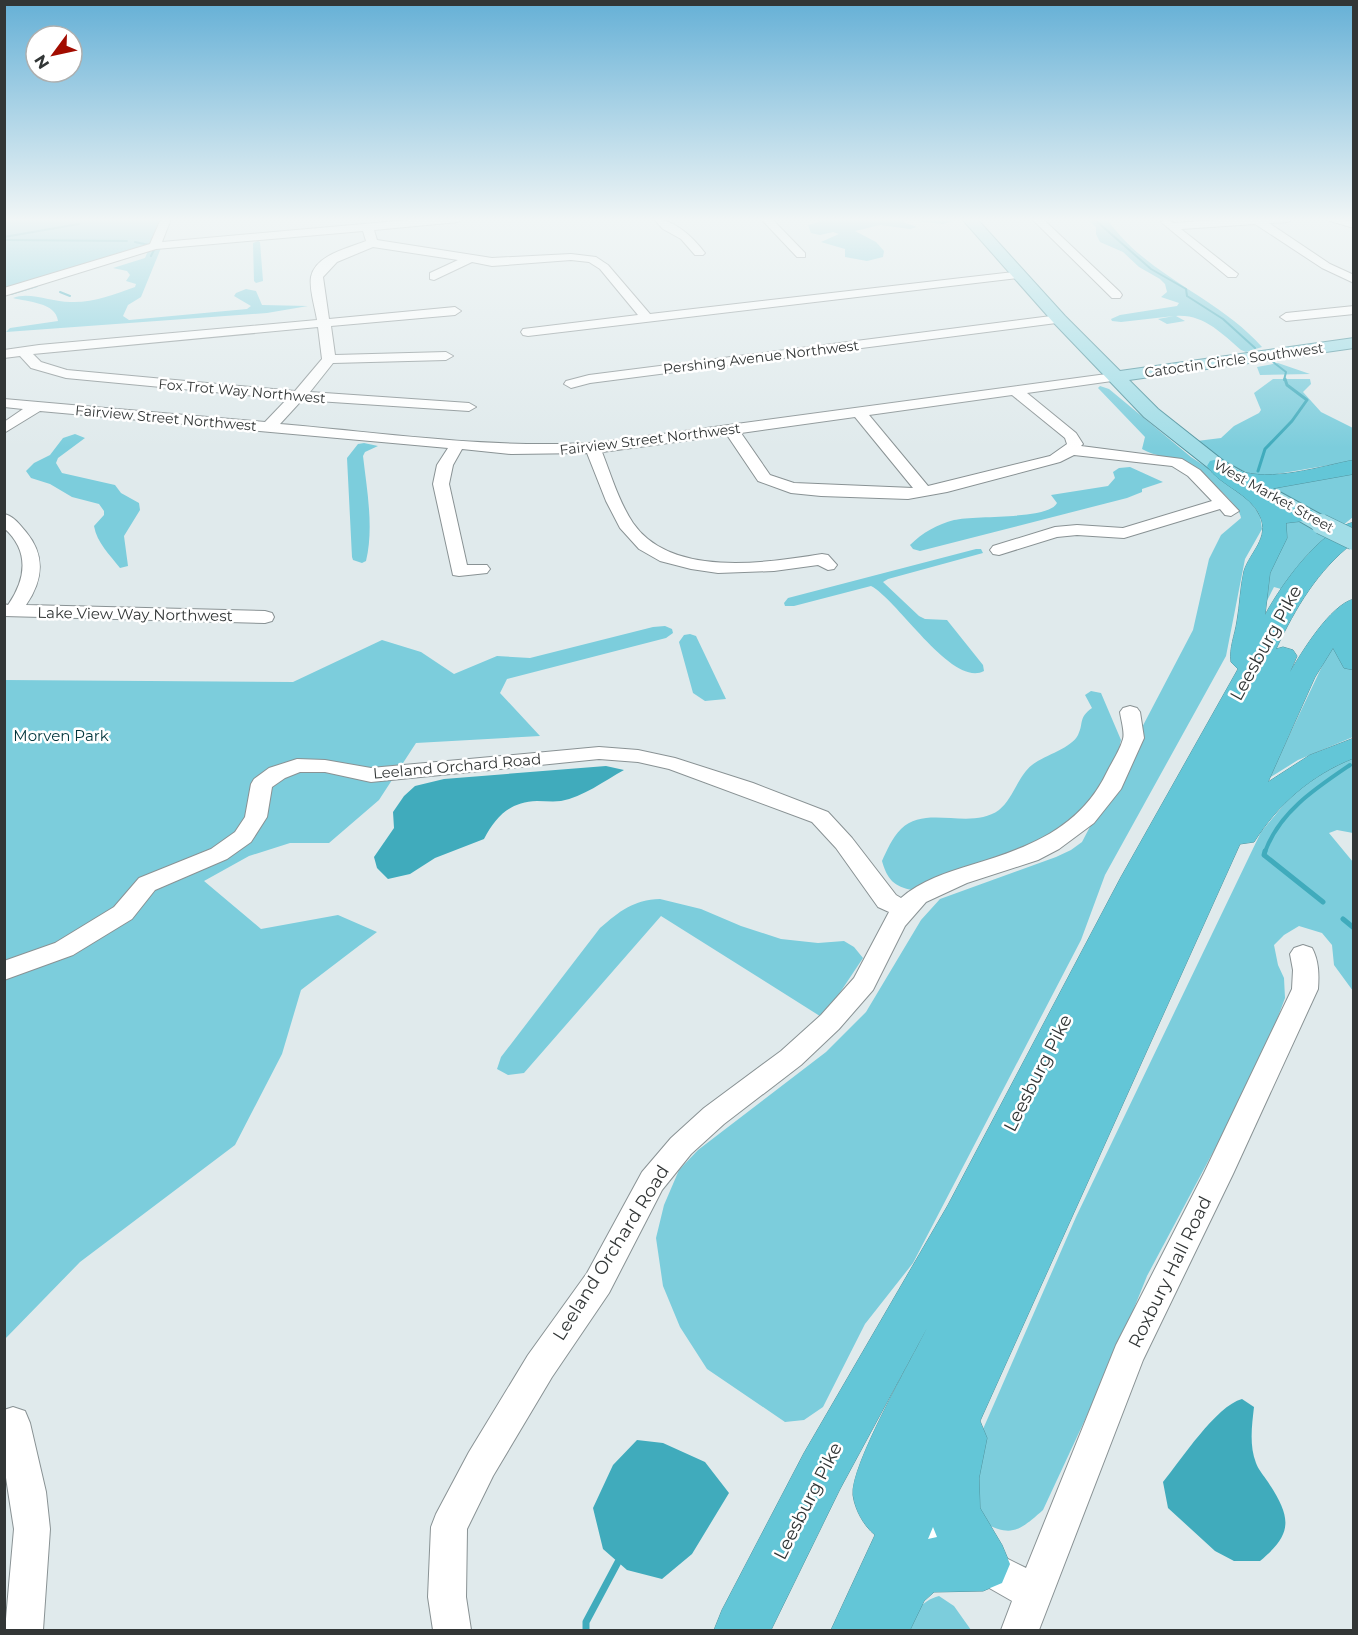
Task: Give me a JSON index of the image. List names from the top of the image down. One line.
{"streets":{"highway":["Leesburg Pike"],"main road":["Catoctin Circle Southwest","West Market Street"],"street":["Pershing Avenue Northwest","Fox Trot Way Northwest","Fairview Street Northwest","Lake View Way Northwest","Leeland Orchard Road","Roxbury Hall Road"]},"crossings":[["Pershing Avenue Northwest","West Market Street"],["Catoctin Circle Southwest","Fairview Street Northwest"],["Catoctin Circle Southwest","West Market Street"],["Fairview Street Northwest","West Market Street"],["West Market Street","Leesburg Pike"]],"parks":["Morven Park"],"north":"bottom left"}
